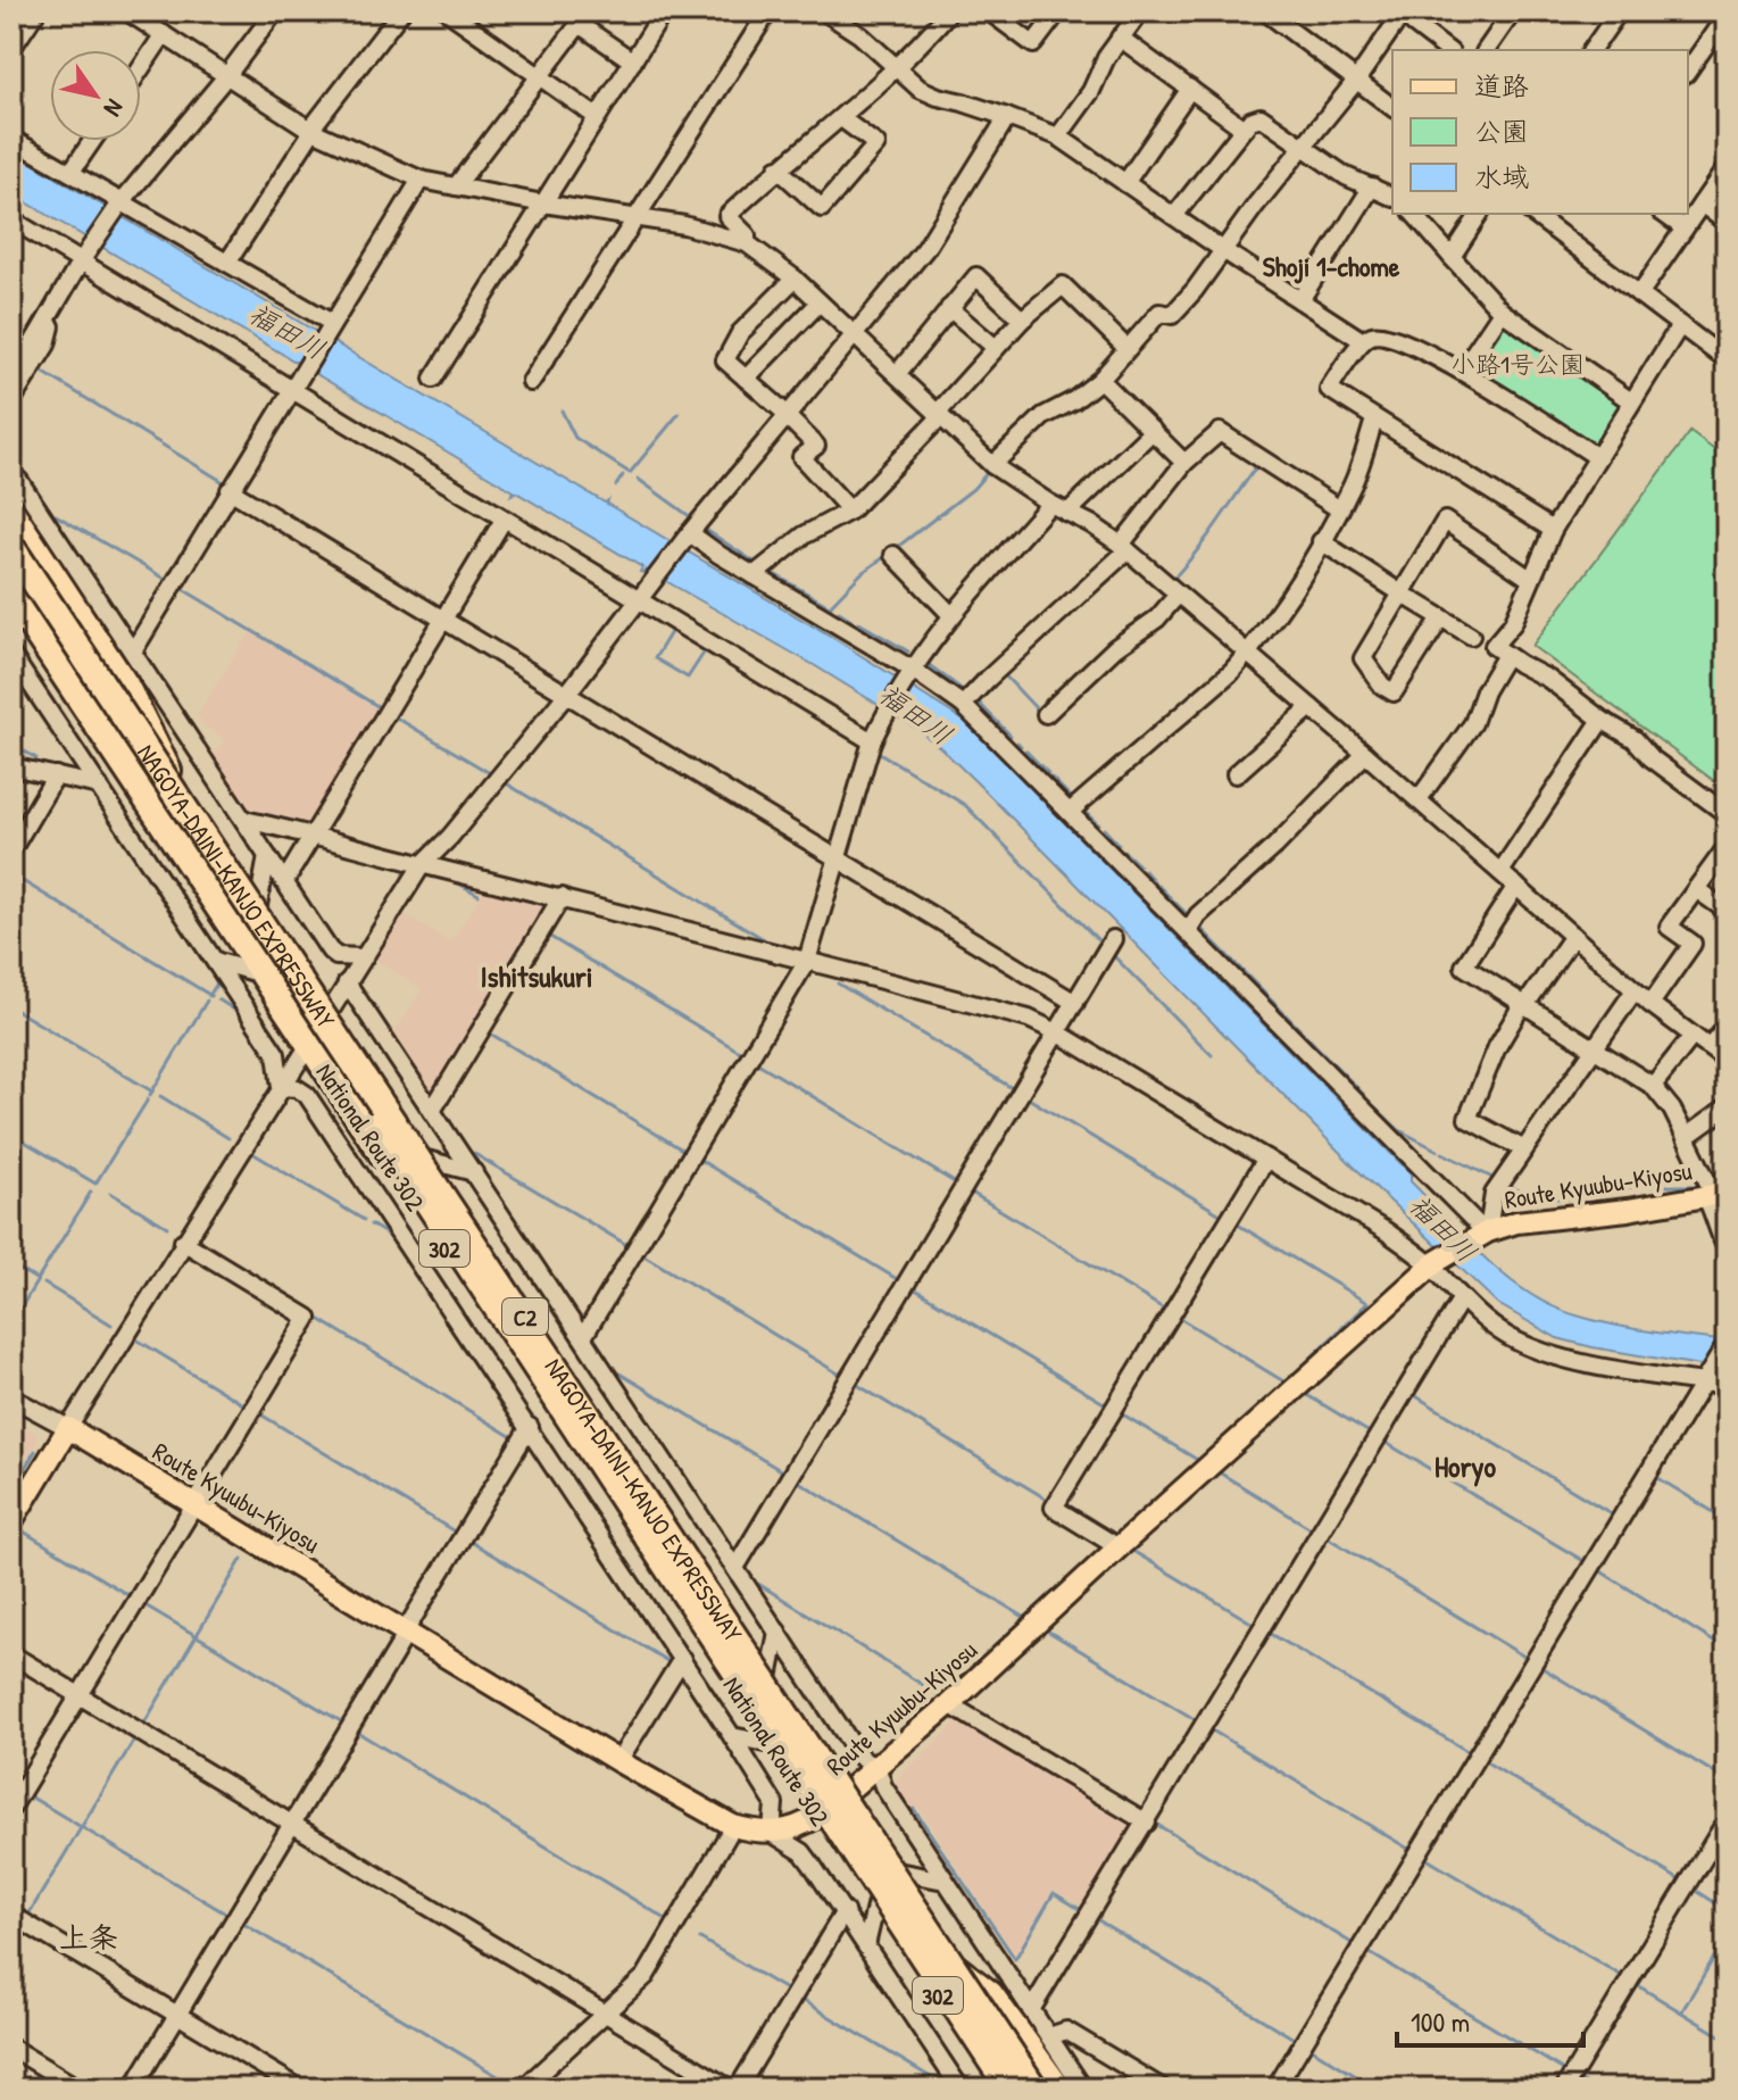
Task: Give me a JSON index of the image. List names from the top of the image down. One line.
{"streets":{"highway":["NAGOYA-DAINI-KANJO EXPRESSWAY","National Route 302","302","C2"],"main road":["Route Kyuubu-Kiyosu"]},"crossings":[["National Route 302","Route Kyuubu-Kiyosu"]],"districts":["Shoji 1-chome","Ishitsukuri","Horyo","上条"],"water":["福田川"],"parks":["小路1号公園"],"legend":["道路","公園","水域"],"scale_bar":"100 m","north":"bottom right"}
